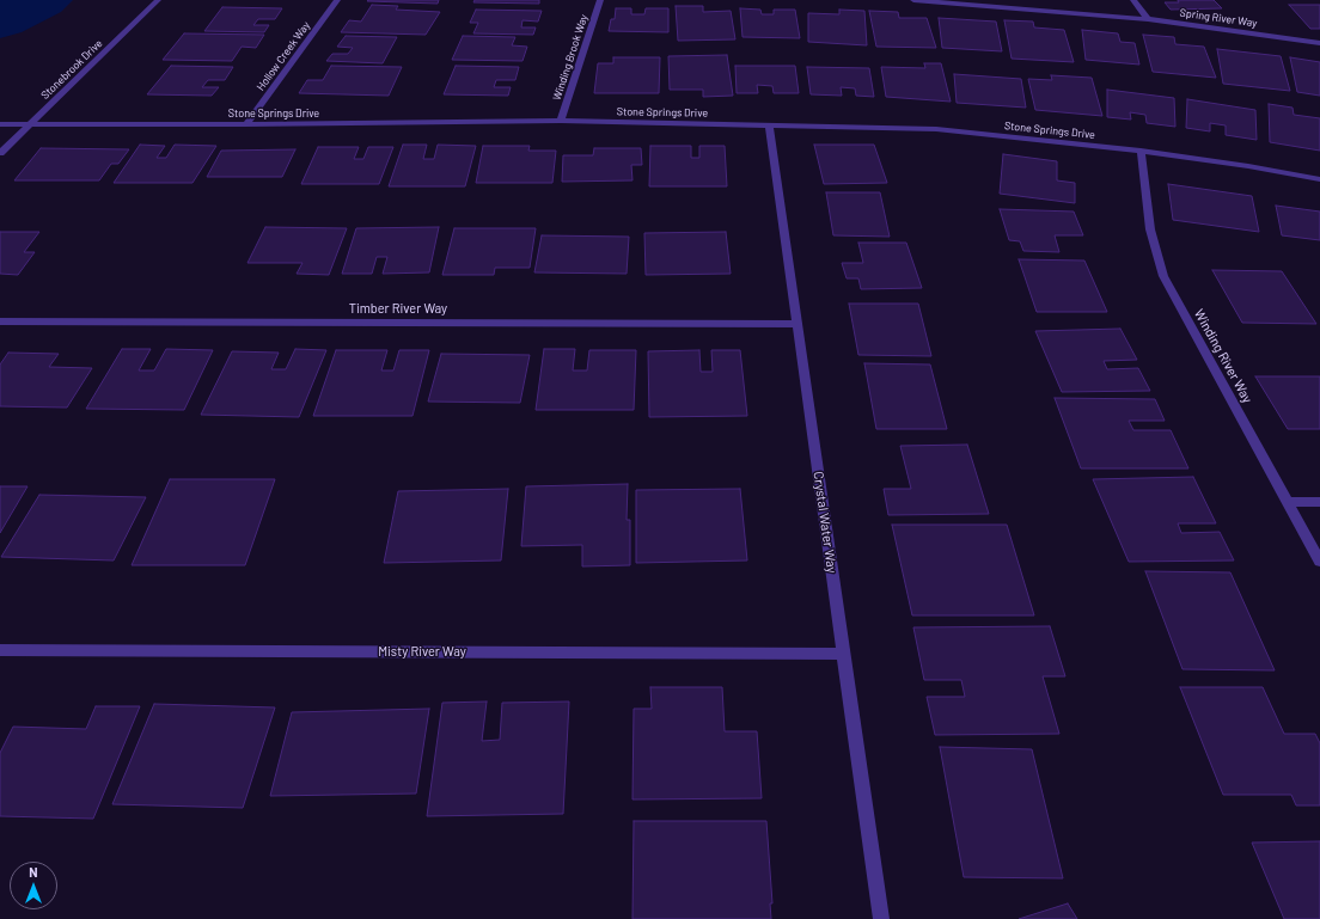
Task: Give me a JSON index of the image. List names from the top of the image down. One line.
{"streets":{"street":["Spring River Way","Hollow Creek Way","Winding Brook Way","Stonebrook Drive","Stone Springs Drive","Timber River Way","Winding River Way","Crystal Water Way","Misty River Way"]},"crossings":[["Hollow Creek Way","Stone Springs Drive"],["Winding Brook Way","Stone Springs Drive"],["Stonebrook Drive","Stone Springs Drive"],["Stone Springs Drive","Winding River Way"],["Stone Springs Drive","Crystal Water Way"],["Timber River Way","Crystal Water Way"],["Crystal Water Way","Misty River Way"]],"north":"top"}
